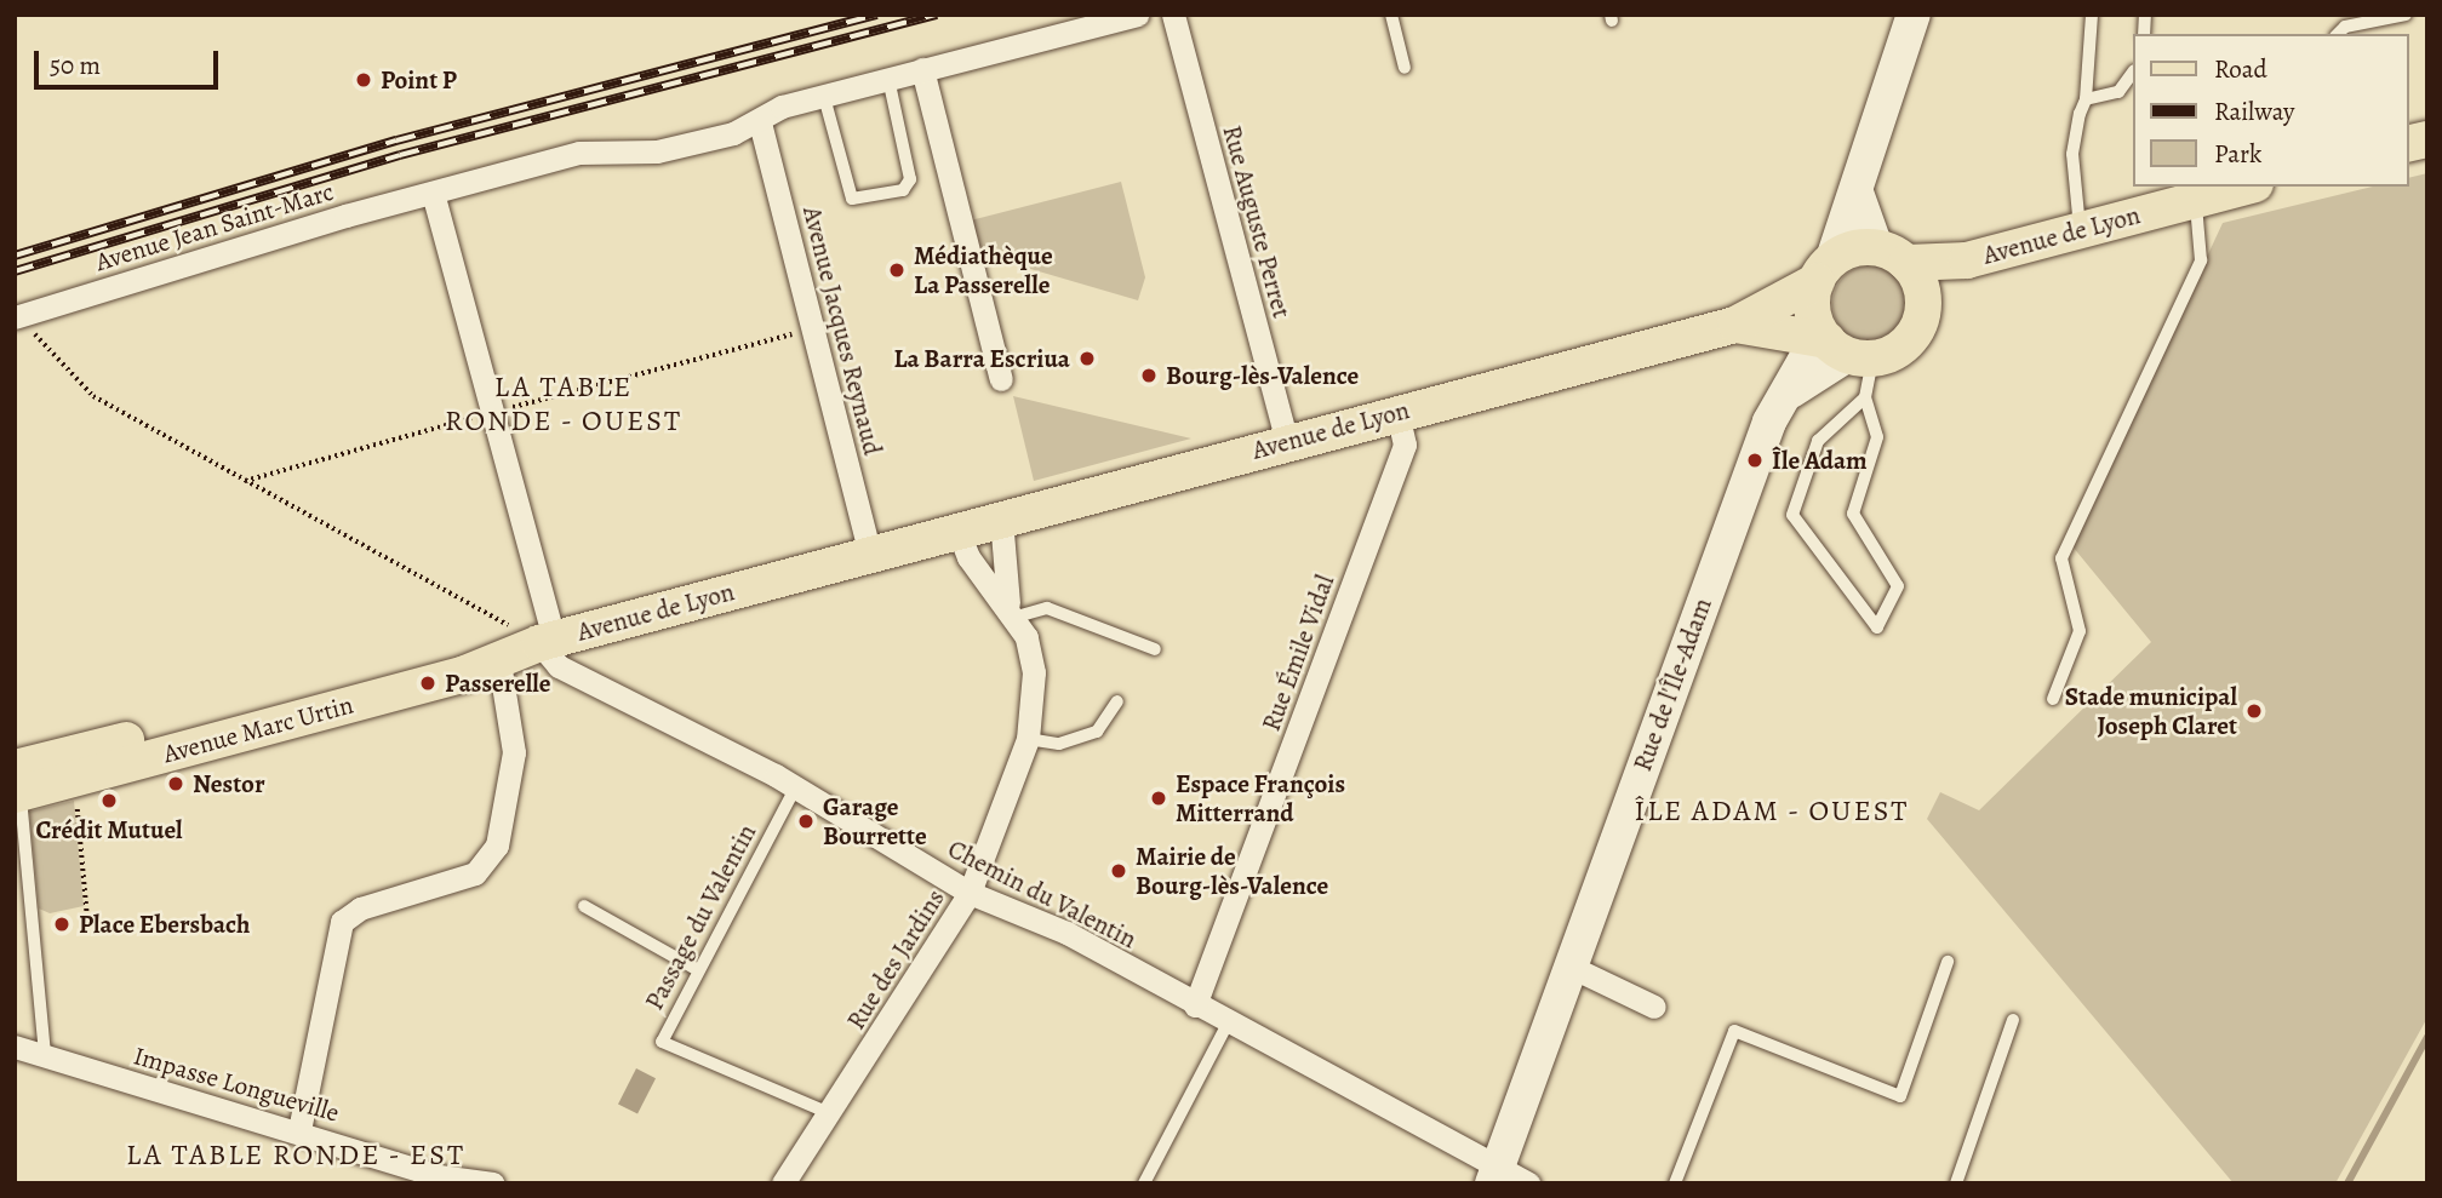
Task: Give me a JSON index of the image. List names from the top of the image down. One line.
{"streets":{"main road":["Avenue de Lyon","Avenue Marc Urtin"],"street":["Rue Auguste Perret","Avenue Jean Saint-Marc","Avenue Jacques Reynaud","Rue Émile Vidal","Rue de l'Île-Adam","Chemin du Valentin","Rue des Jardins","Impasse Longueville"],"lane":["Passage du Valentin"]},"crossings":[["Rue Auguste Perret","Avenue de Lyon"],["Avenue Jean Saint-Marc","Avenue Jacques Reynaud"],["Avenue de Lyon","Avenue Jacques Reynaud"],["Avenue de Lyon","Rue Émile Vidal"],["Avenue de Lyon","Rue de l'Île-Adam"],["Avenue de Lyon","Avenue Marc Urtin"],["Avenue de Lyon","Chemin du Valentin"],["Avenue de Lyon","Rue des Jardins"],["Rue Émile Vidal","Chemin du Valentin"],["Rue de l'Île-Adam","Chemin du Valentin"],["Avenue Marc Urtin","Chemin du Valentin"],["Chemin du Valentin","Passage du Valentin"],["Chemin du Valentin","Rue des Jardins"],["Passage du Valentin","Rue des Jardins"]],"districts":["LA TABLE RONDE - OUEST","ÎLE ADAM - OUEST","LA TABLE RONDE - EST"],"places":["Point P","Médiathèque La Passerelle","La Barra Escriua","Bourg-lès-Valence","Île Adam","Passerelle","Stade municipal Joseph Claret","Nestor","Espace François Mitterrand","Crédit Mutuel","Garage Bourrette","Mairie de Bourg-lès-Valence","Place Ebersbach"],"legend":["Road","Railway","Park"],"scale_bar":"50 m"}
